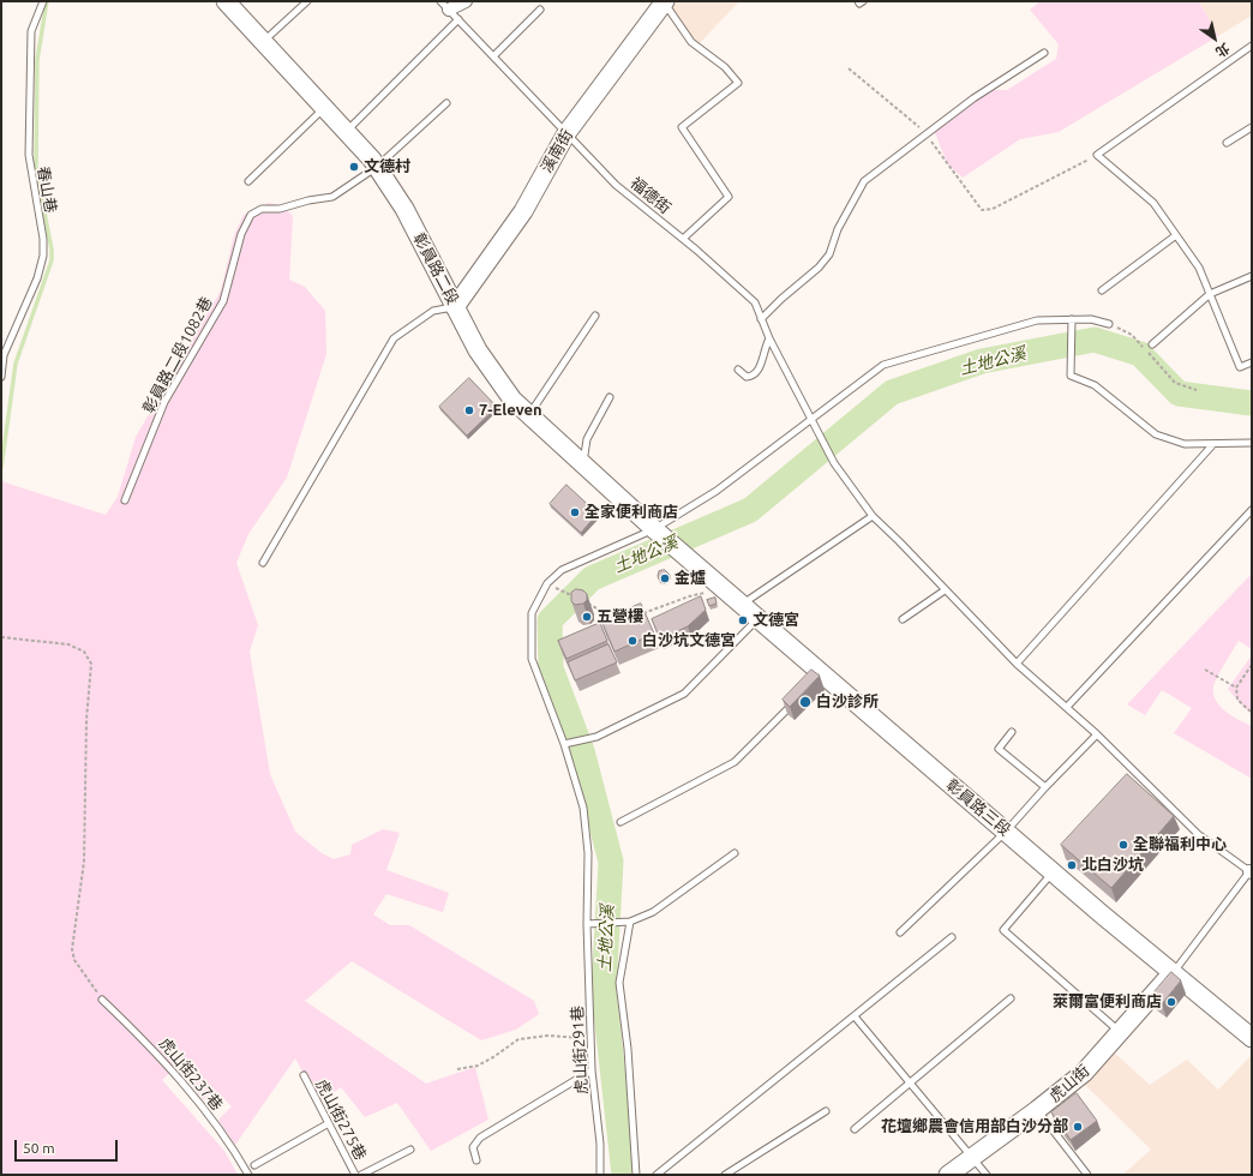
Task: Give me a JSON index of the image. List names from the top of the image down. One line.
{"streets":{"main road":["溪南街","彰員路二段","彰員路三段","虎山街"],"lane":["春山巷","福德街","彰員路二段1082巷","虎山街291巷","虎山街237巷","虎山街275巷"]},"crossings":[["溪南街","福德街"],["溪南街","彰員路二段"],["福德街","虎山街291巷"],["彰員路二段","彰員路二段1082巷"],["彰員路二段","彰員路三段"],["彰員路二段","虎山街291巷"],["彰員路三段","虎山街"]],"water":["土地公溪"],"places":["文德村","7-Eleven","全家便利商店","金爐","五營樓","文德宮","白沙坑文德宮","白沙診所","全聯福利中心","北白沙坑","萊爾富便利商店","花壇鄉農會信用部白沙分部"],"scale_bar":"50 m","north":"bottom right"}
